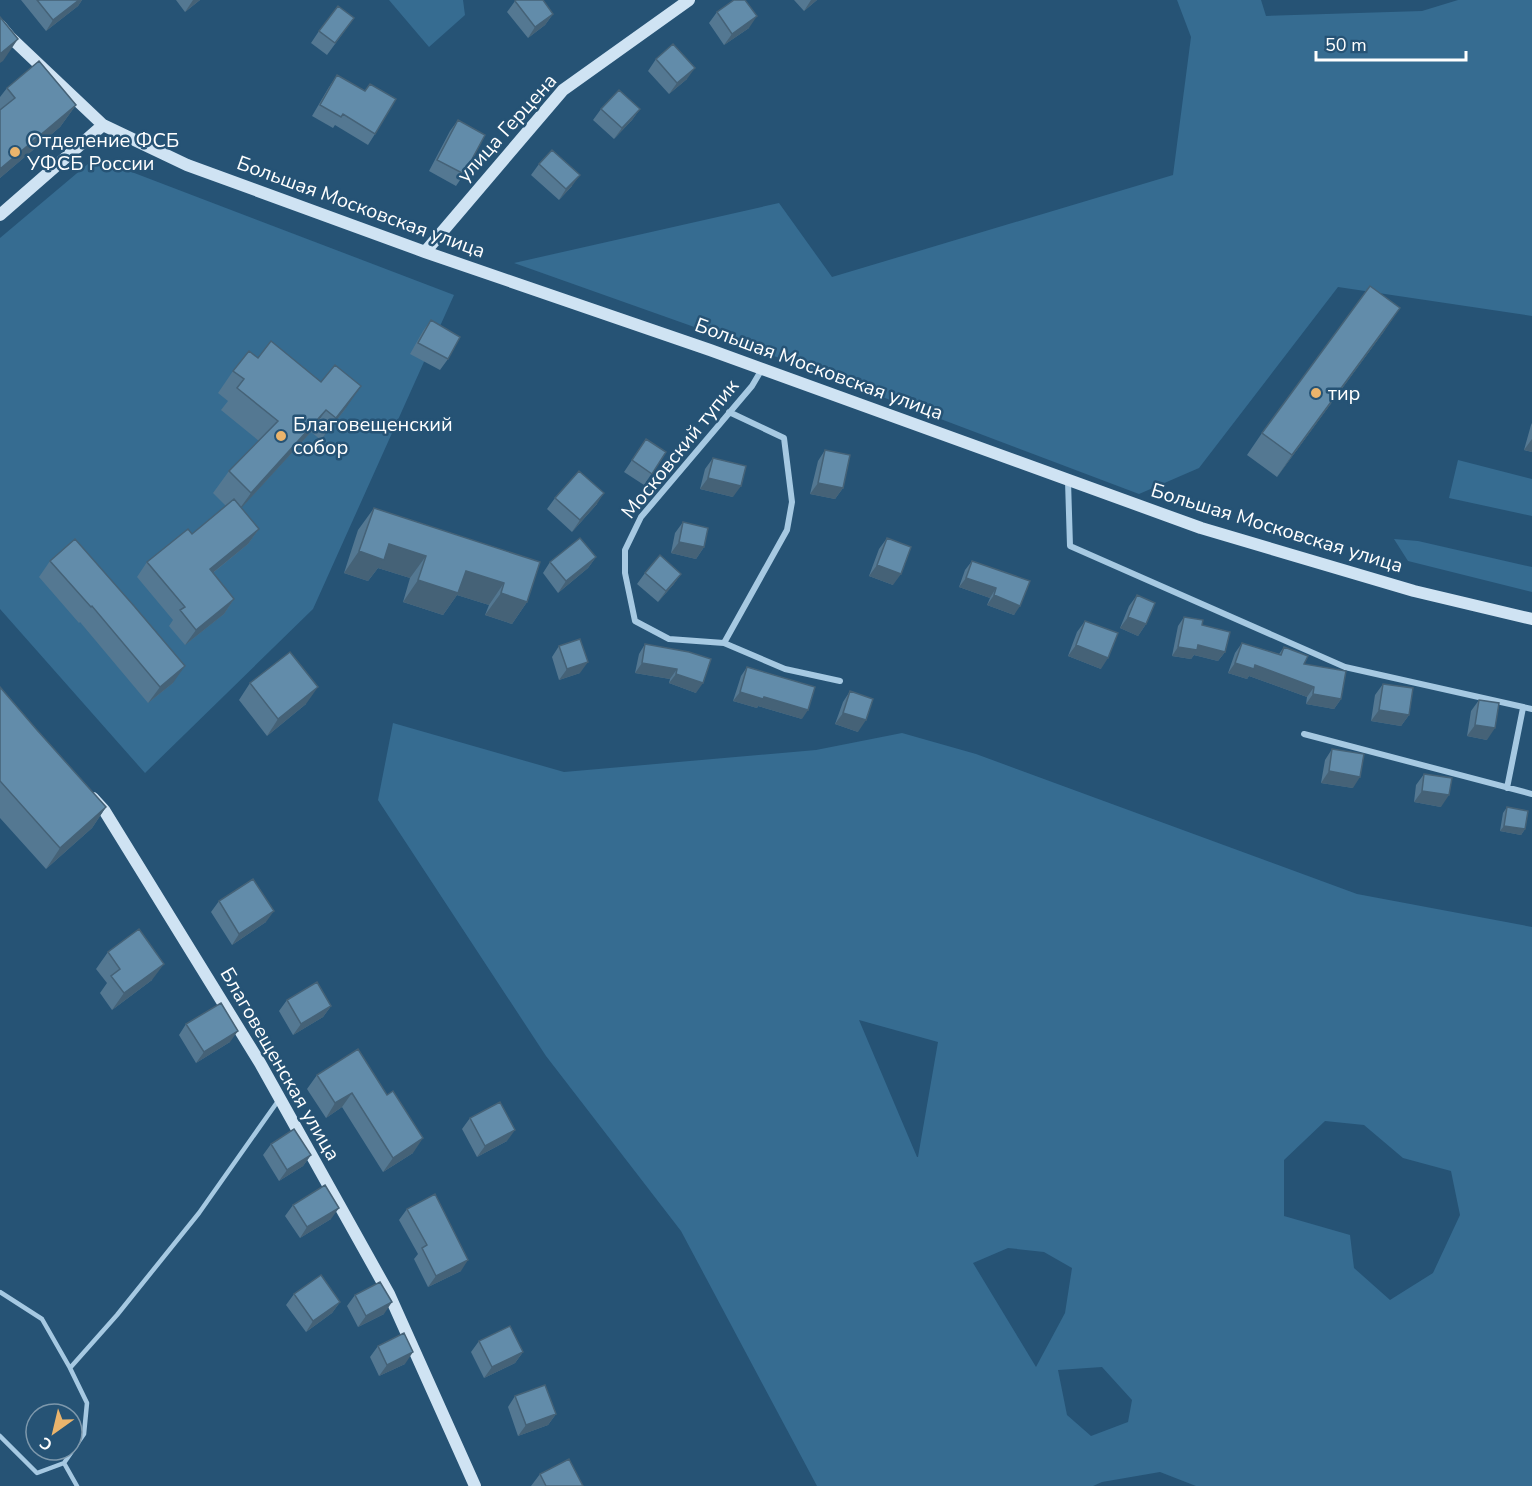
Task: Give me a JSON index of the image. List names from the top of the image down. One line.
{"streets":{"main road":["улица Герцена","Большая Московская улица","Благовещенская улица"],"street":["Московский тупик"]},"crossings":[["улица Герцена","Большая Московская улица"],["Большая Московская улица","Московский тупик"]],"places":["Отделение ФСБ УФСБ России","тир","Благовещенский собор"],"scale_bar":"50 m","north":"bottom left"}
